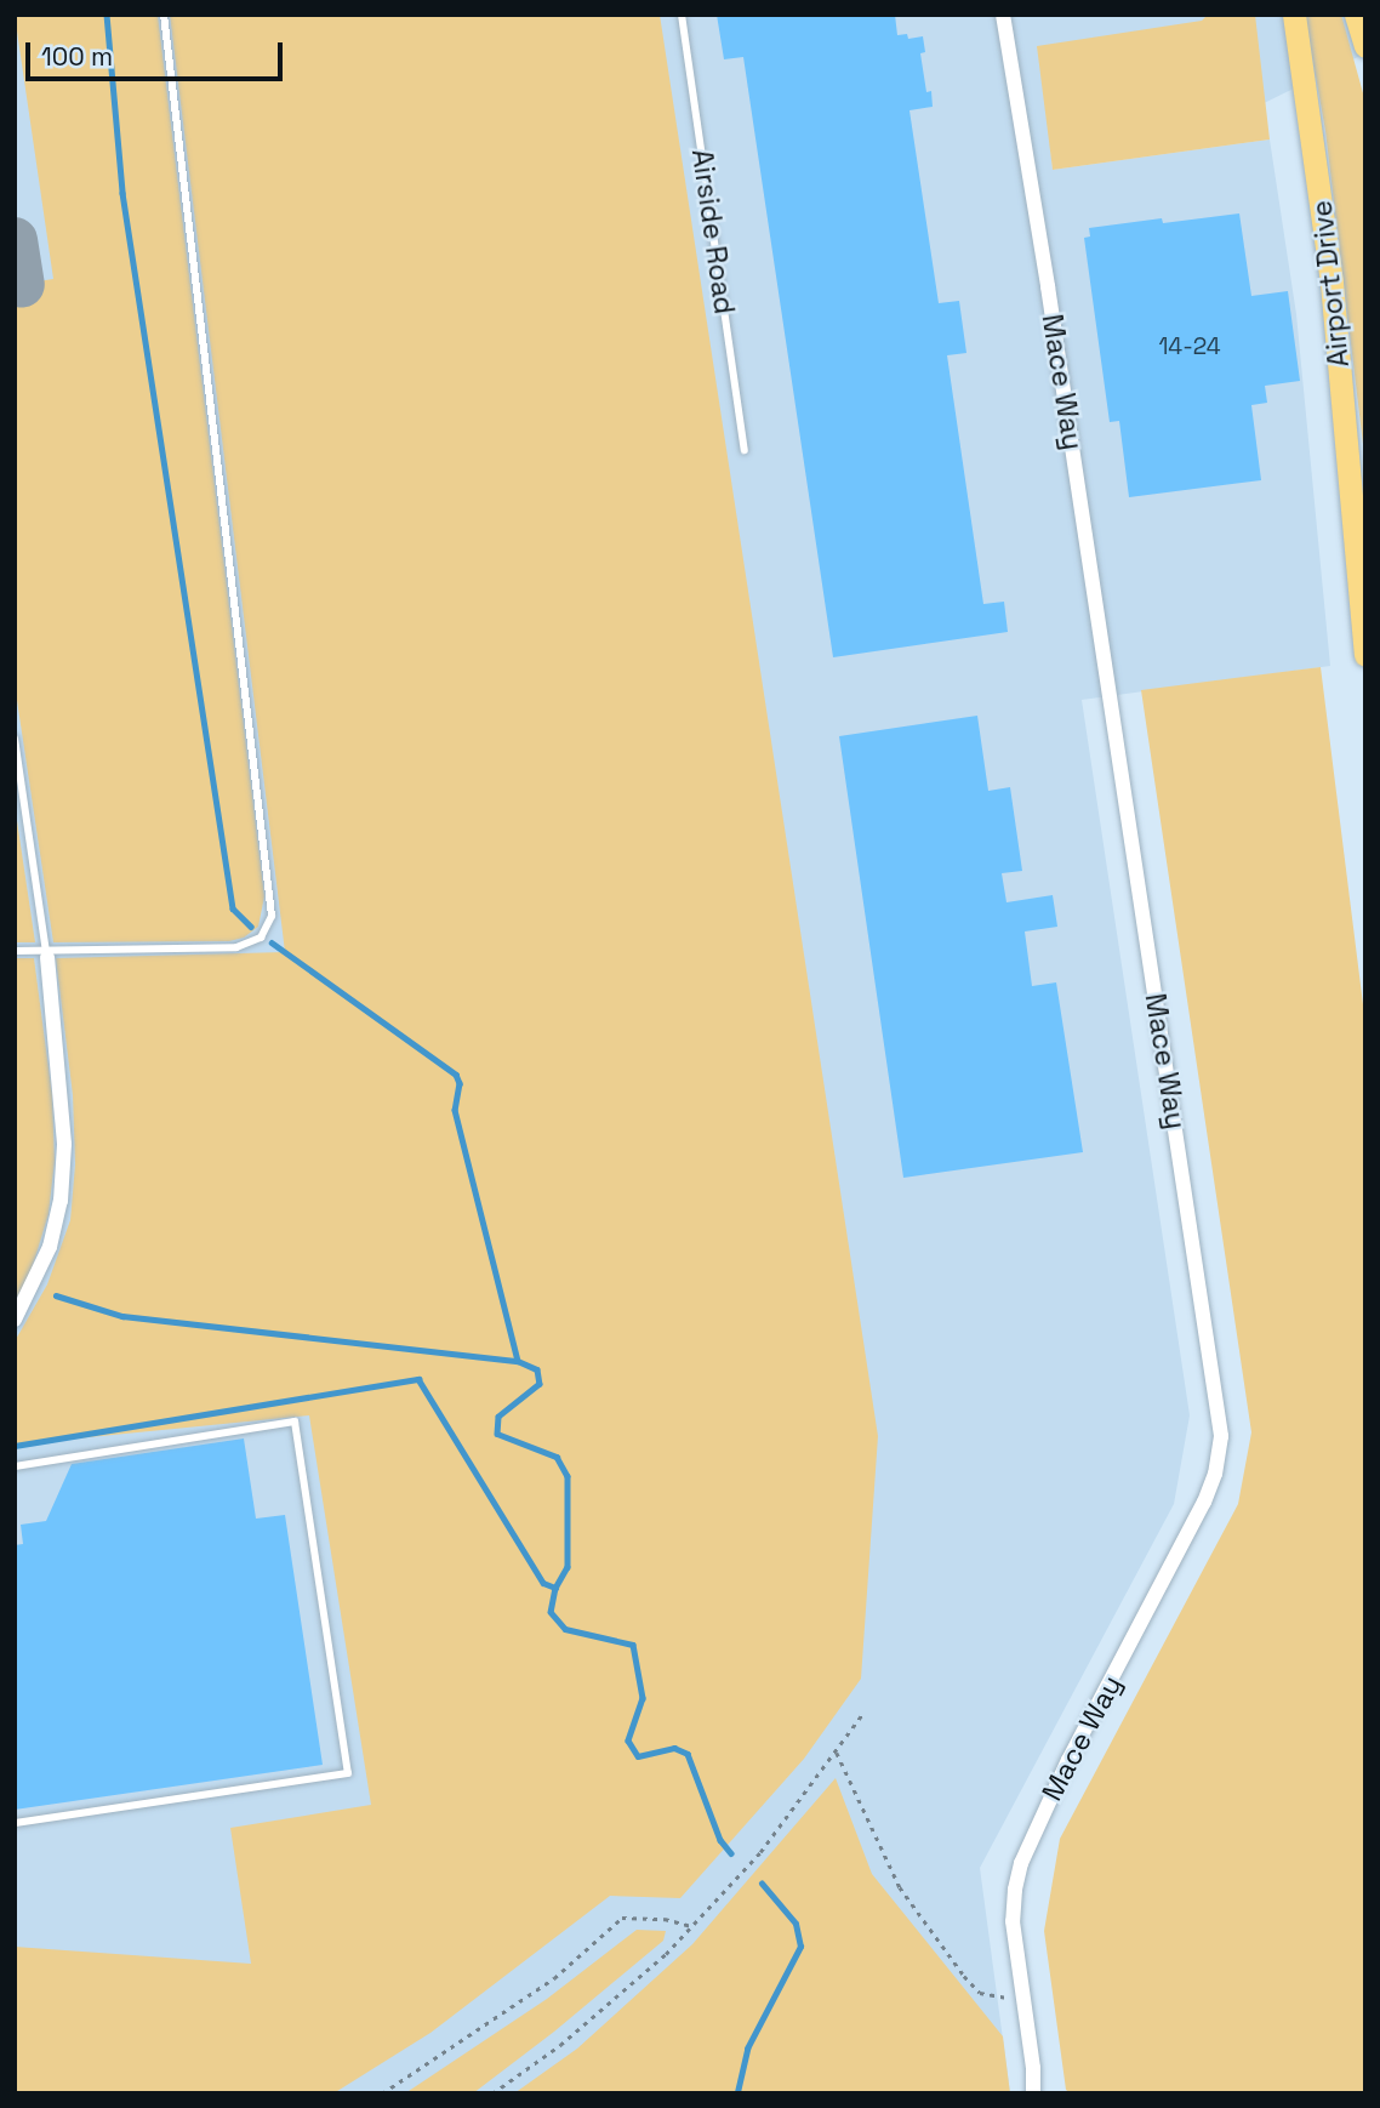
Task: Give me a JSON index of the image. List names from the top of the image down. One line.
{"streets":{"main road":["Airport Drive"],"street":["Mace Way"],"lane":["Airside Road"]},"house_numbers":["14-24"],"scale_bar":"100 m"}
